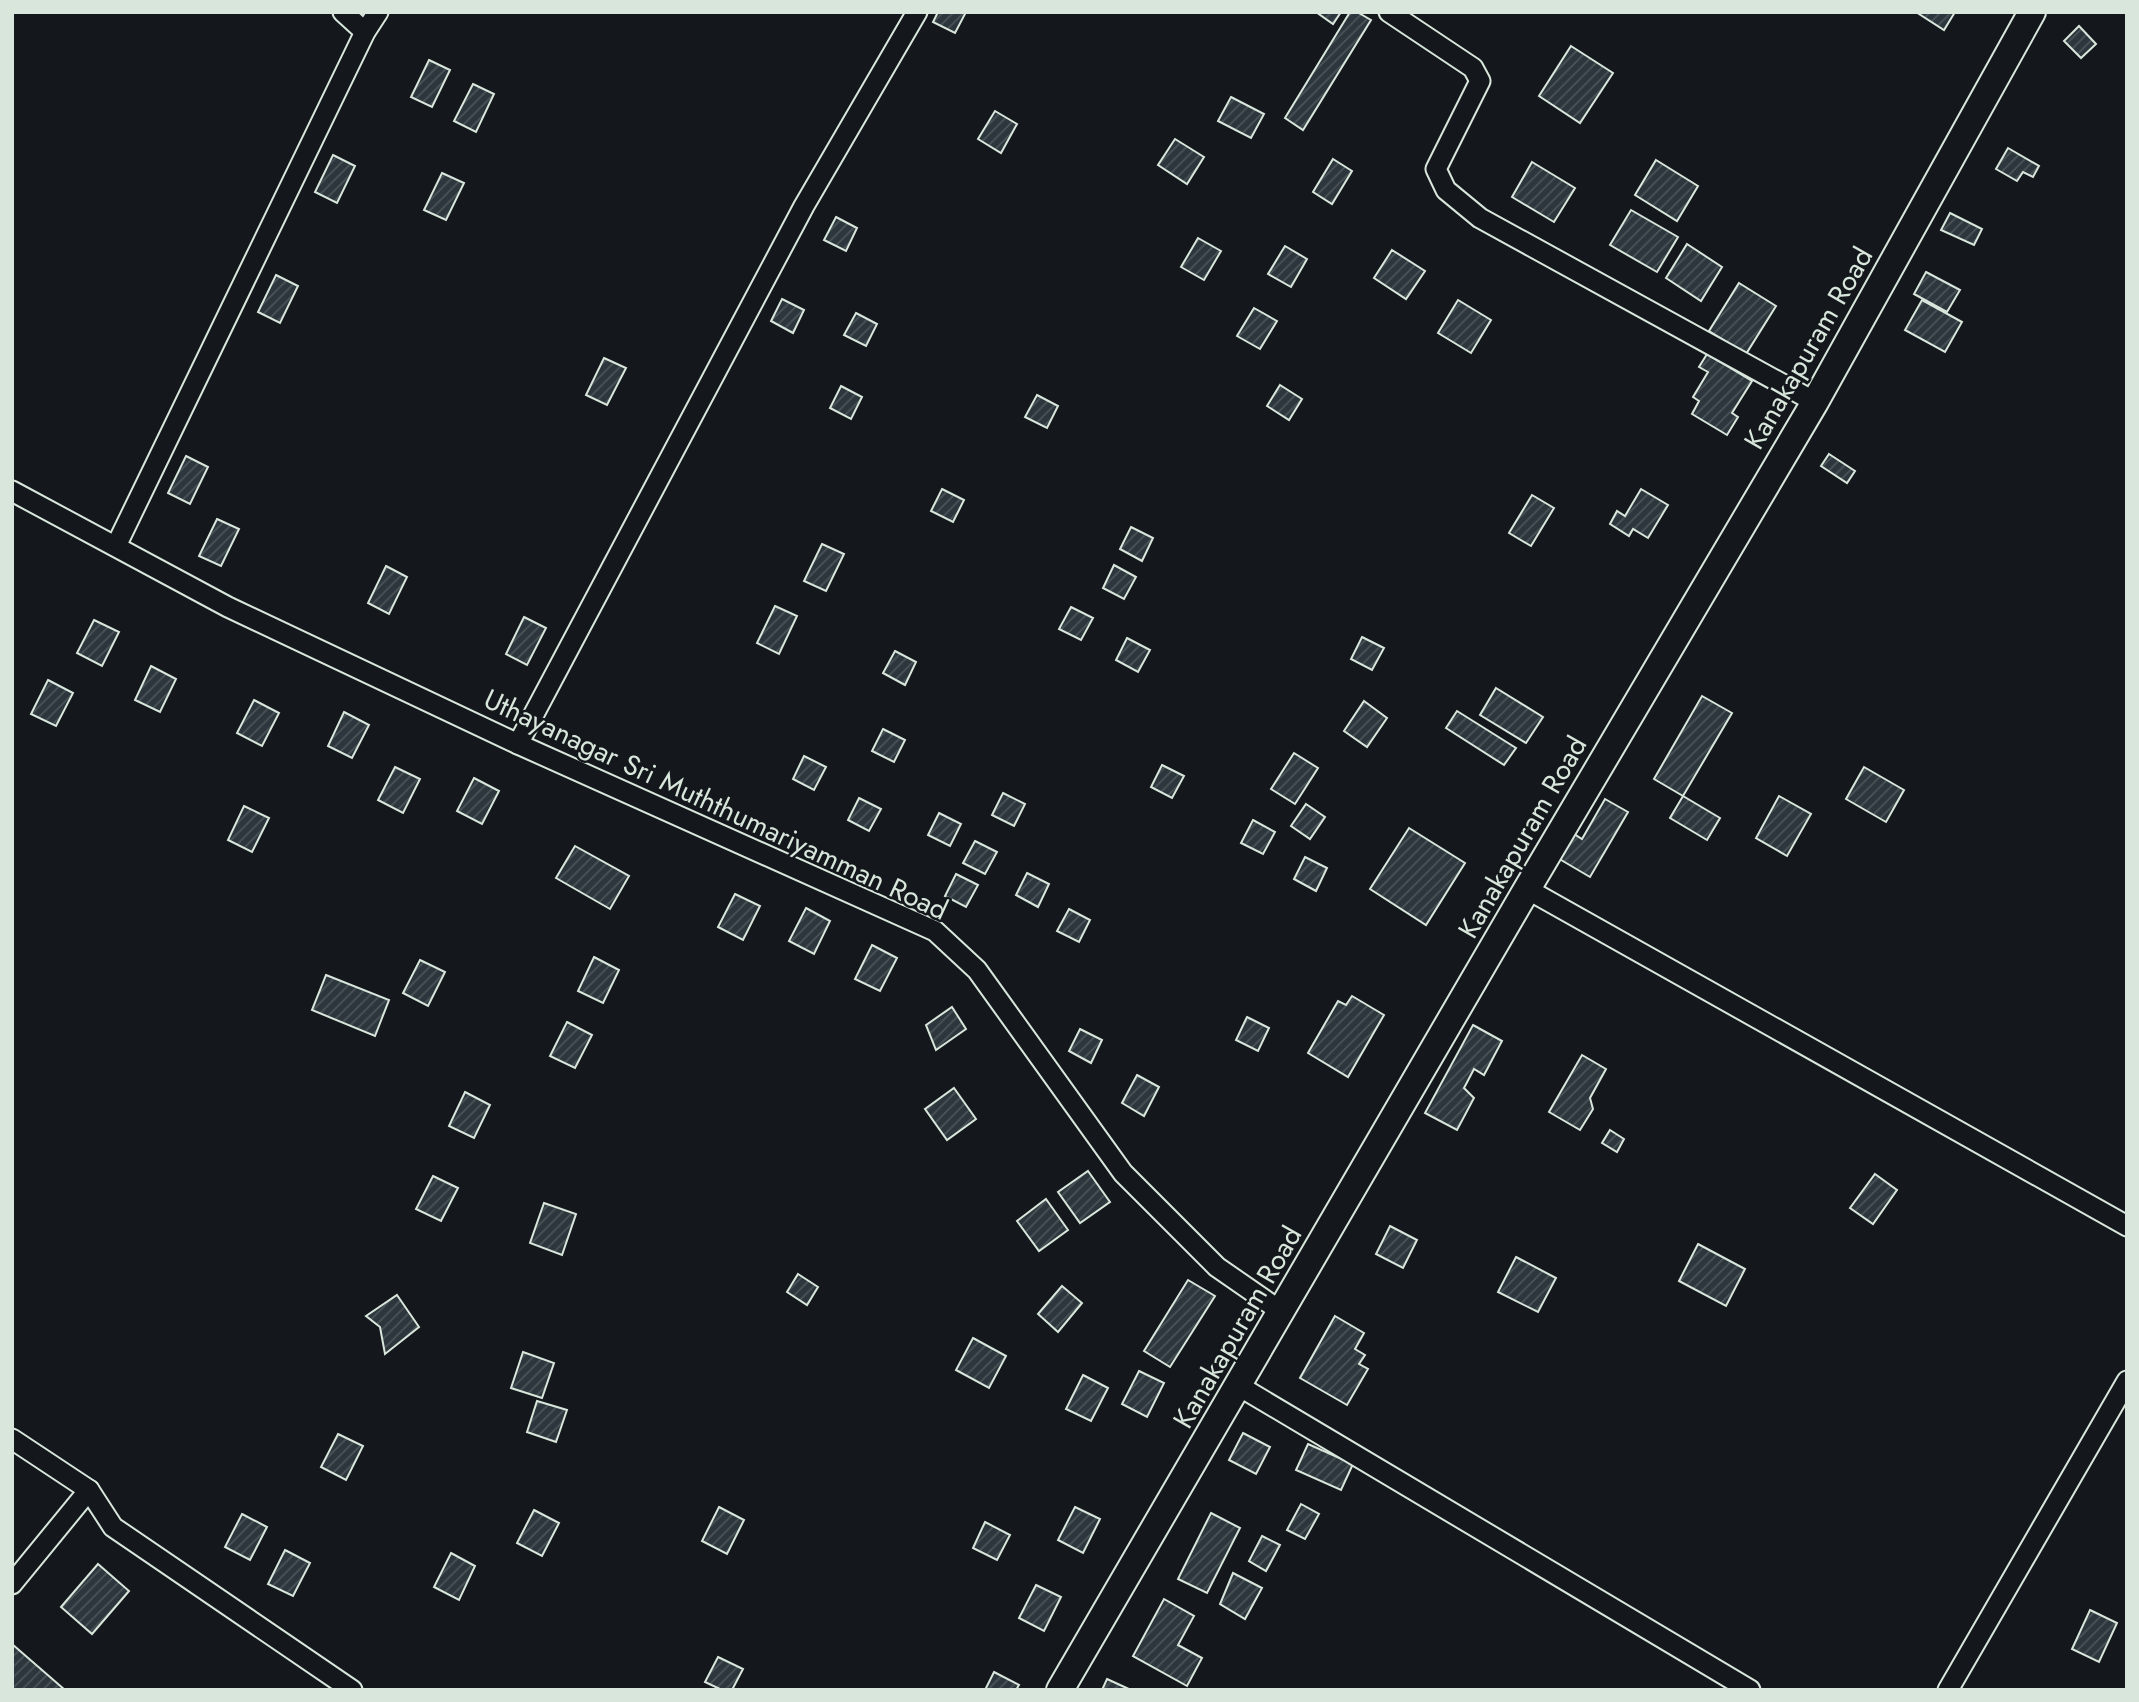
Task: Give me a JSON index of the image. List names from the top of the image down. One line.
{"streets":{"street":["Kanakapuram Road","Uthayanagar Sri Muththumariyamman Road"]},"crossings":[["Kanakapuram Road","Uthayanagar Sri Muththumariyamman Road"]]}
